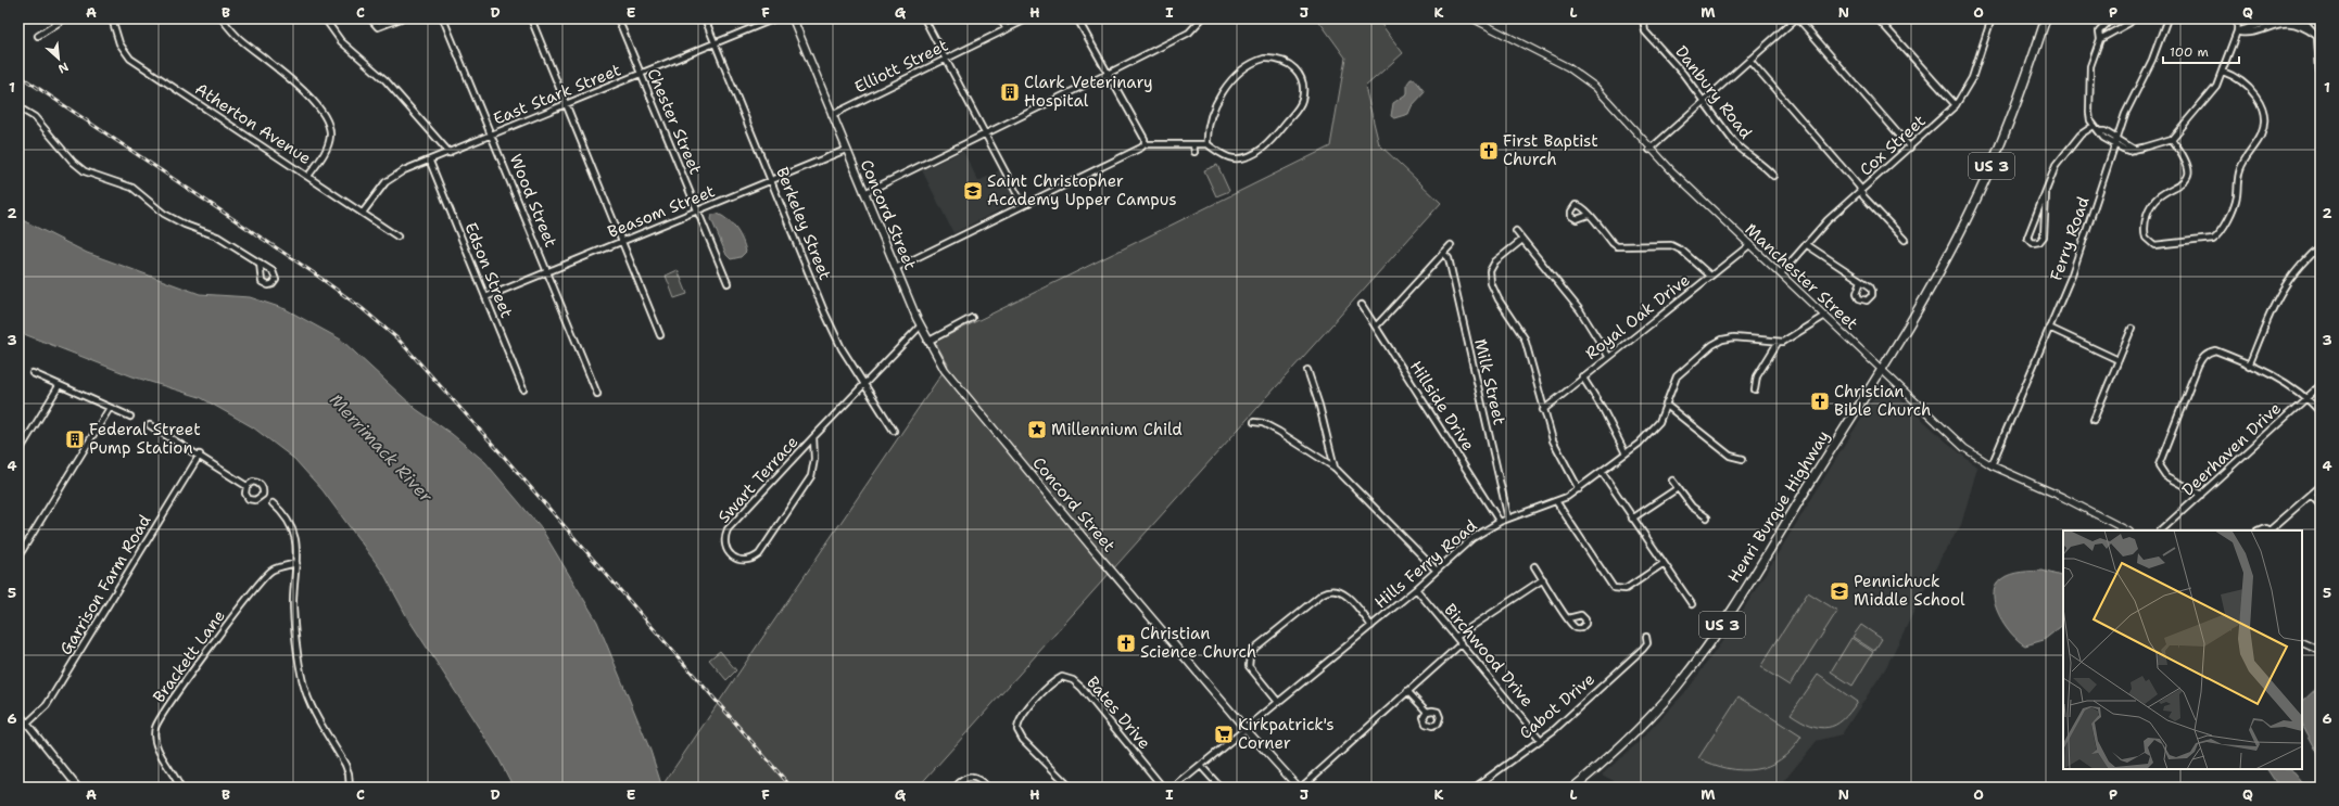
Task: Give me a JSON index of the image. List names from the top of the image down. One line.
{"streets":{"main road":["US 3","Concord Street","Henri Burque Highway"],"street":["Elliott Street","Danbury Road","East Stark Street","Chester Street","Atherton Avenue","Cox Street","Wood Street","Beasom Street","Berkeley Street","Ferry Road","Edson Street","Manchester Street","Royal Oak Drive","Milk Street","Hillside Drive","Deerhaven Drive","Swart Terrace","Hills Ferry Road","Garrison Farm Road","Birchwood Drive","Brackett Lane","Cabot Drive","Bates Drive"]},"crossings":[["Elliott Street","Concord Street"],["East Stark Street","Chester Street"],["East Stark Street","Atherton Avenue"],["East Stark Street","Wood Street"],["East Stark Street","Berkeley Street"],["East Stark Street","Edson Street"],["Chester Street","Beasom Street"],["Cox Street","Manchester Street"],["Wood Street","Beasom Street"],["Beasom Street","Concord Street"],["Beasom Street","Berkeley Street"],["Beasom Street","Edson Street"],["Concord Street","Swart Terrace"],["Concord Street","Hills Ferry Road"],["Berkeley Street","Swart Terrace"],["Ferry Road","Manchester Street"],["Manchester Street","Royal Oak Drive"],["Manchester Street","Henri Burque Highway"],["Milk Street","Hills Ferry Road"],["Hillside Drive","Hills Ferry Road"],["Hills Ferry Road","Birchwood Drive"],["Birchwood Drive","Cabot Drive"]],"water":["Merrimack River"],"places":{"building":["Clark Veterinary Hospital","Federal Street Pump Station"],"church":["First Baptist Church","Christian Bible Church","Christian Science Church"],"school or university":["Saint Christopher Academy Upper Campus","Pennichuck Middle School"],"place":["Millennium Child"],"supermarket":["Kirkpatrick's Corner"]},"scale_bar":"100 m","north":"bottom right","grid":{"columns":["A","B","C","D","E","F","G","H","I","J","K","L","M","N","O","P","Q"],"rows":["1","2","3","4","5","6"]}}
